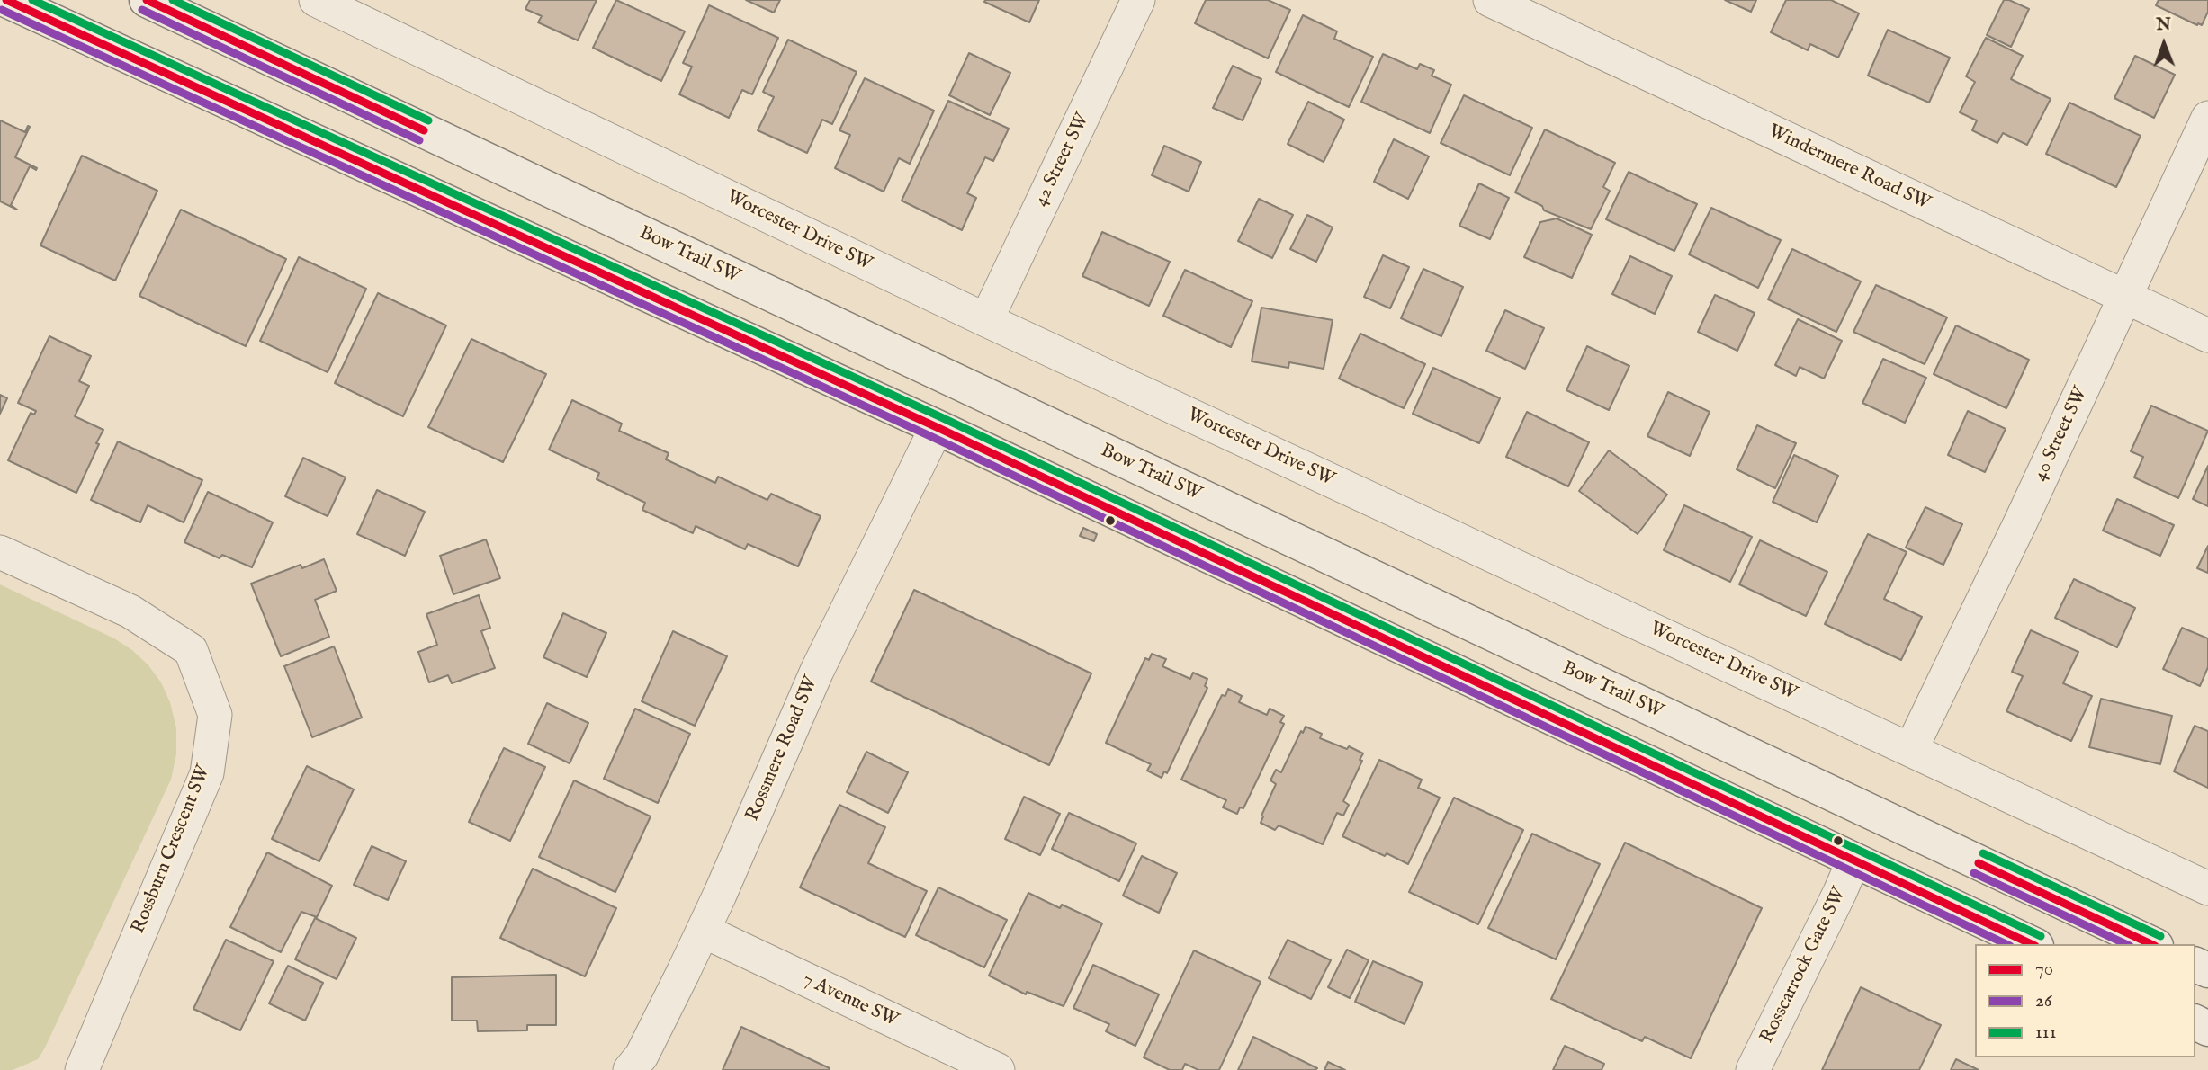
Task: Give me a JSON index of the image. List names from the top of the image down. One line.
{"streets":{"main road":["Bow Trail SW"],"street":["42 Street SW","Windermere Road SW","Worcester Drive SW","40 Street SW","Rossmere Road SW","Rossburn Crescent SW","Rosscarrock Gate SW","7 Avenue SW"]},"crossings":[["42 Street SW","Worcester Drive SW"],["Windermere Road SW","40 Street SW"],["Worcester Drive SW","40 Street SW"],["Rossmere Road SW","7 Avenue SW"]],"lines":["transit line 70","transit line 111","transit line 26"],"legend":["70","26","111"],"north":"top"}
